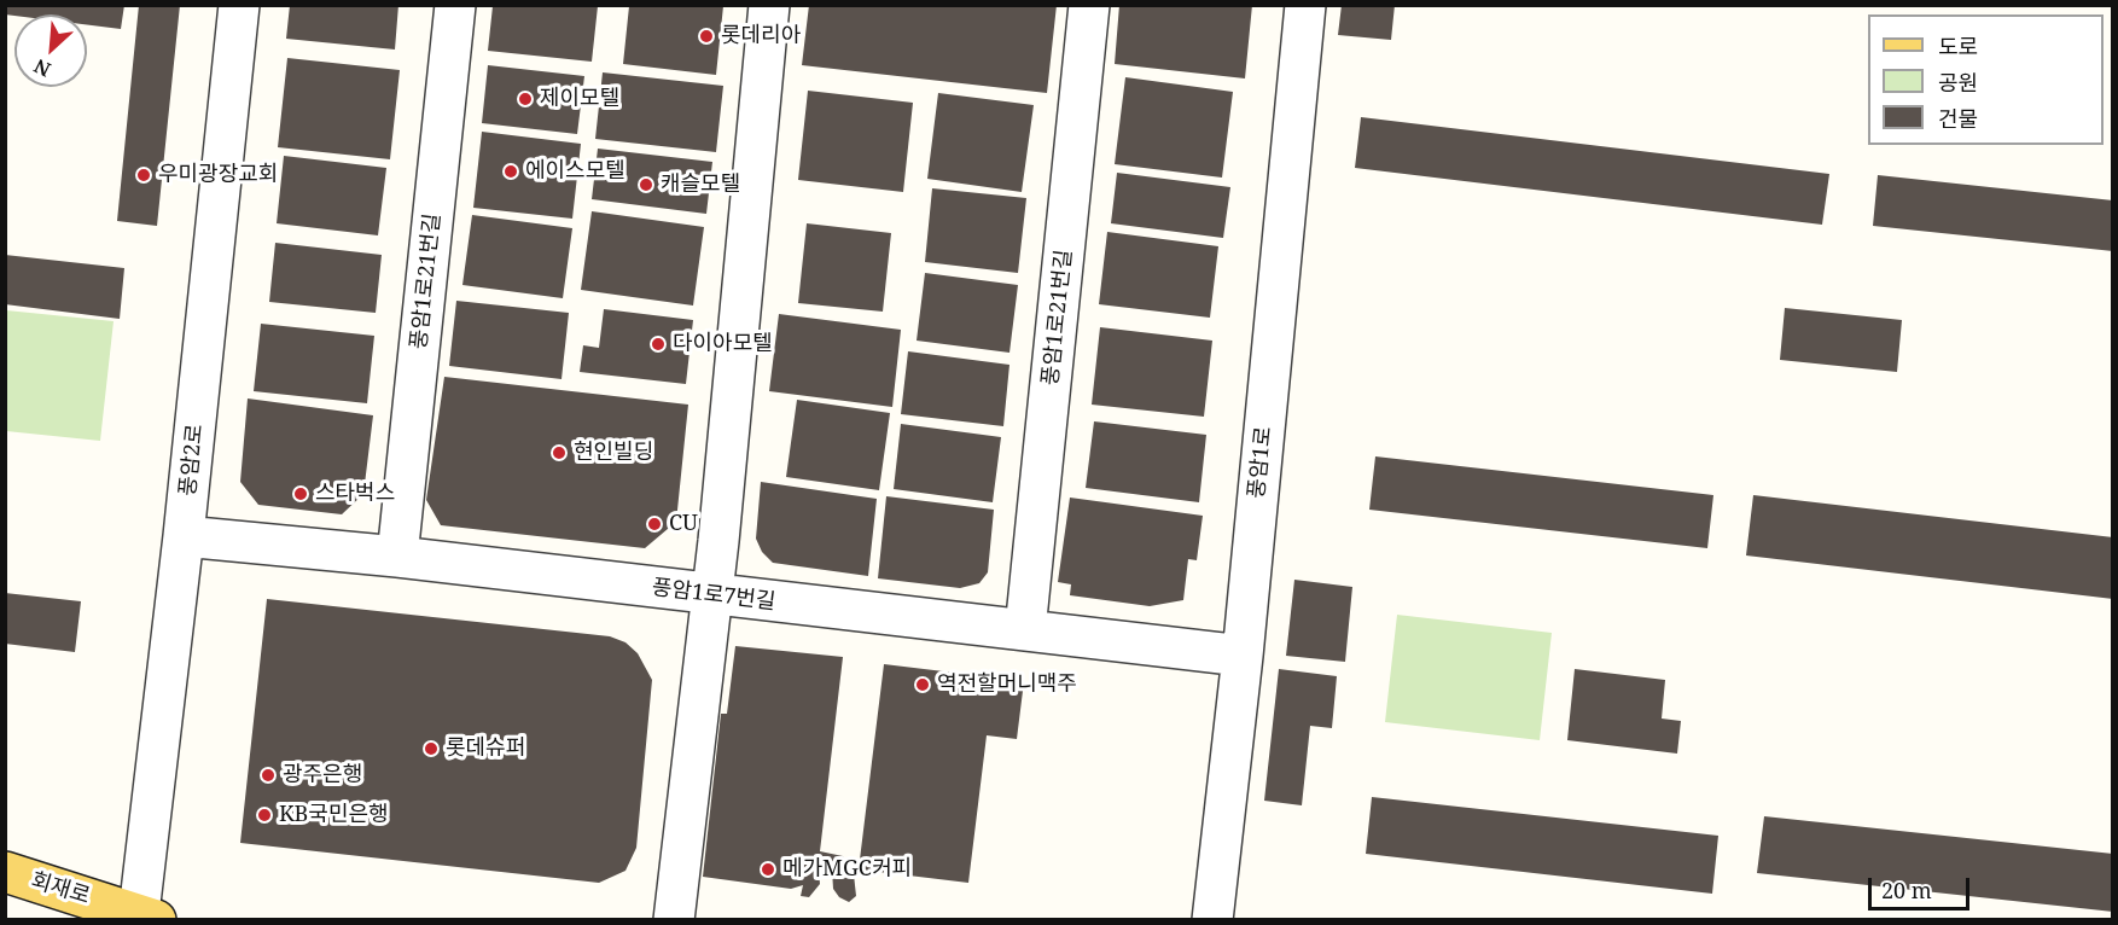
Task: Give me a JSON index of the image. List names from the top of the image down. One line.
{"streets":{"main road":["회재로"],"street":["풍암1로21번길","풍암2로","풍암1로","풍암1로7번길"]},"crossings":[["풍암1로21번길","풍암1로7번길"],["풍암2로","풍암1로7번길"],["풍암2로","회재로"],["풍암1로","풍암1로7번길"]],"places":["롯데리아","제이모텔","에이스모텔","우미광장교회","캐슬모텔","다이아모텔","현인빌딩","스타벅스","CU","역전할머니맥주","롯데슈퍼","광주은행","KB국민은행","메가MGC커피"],"legend":["도로","공원","건물"],"scale_bar":"20 m","north":"bottom left"}
